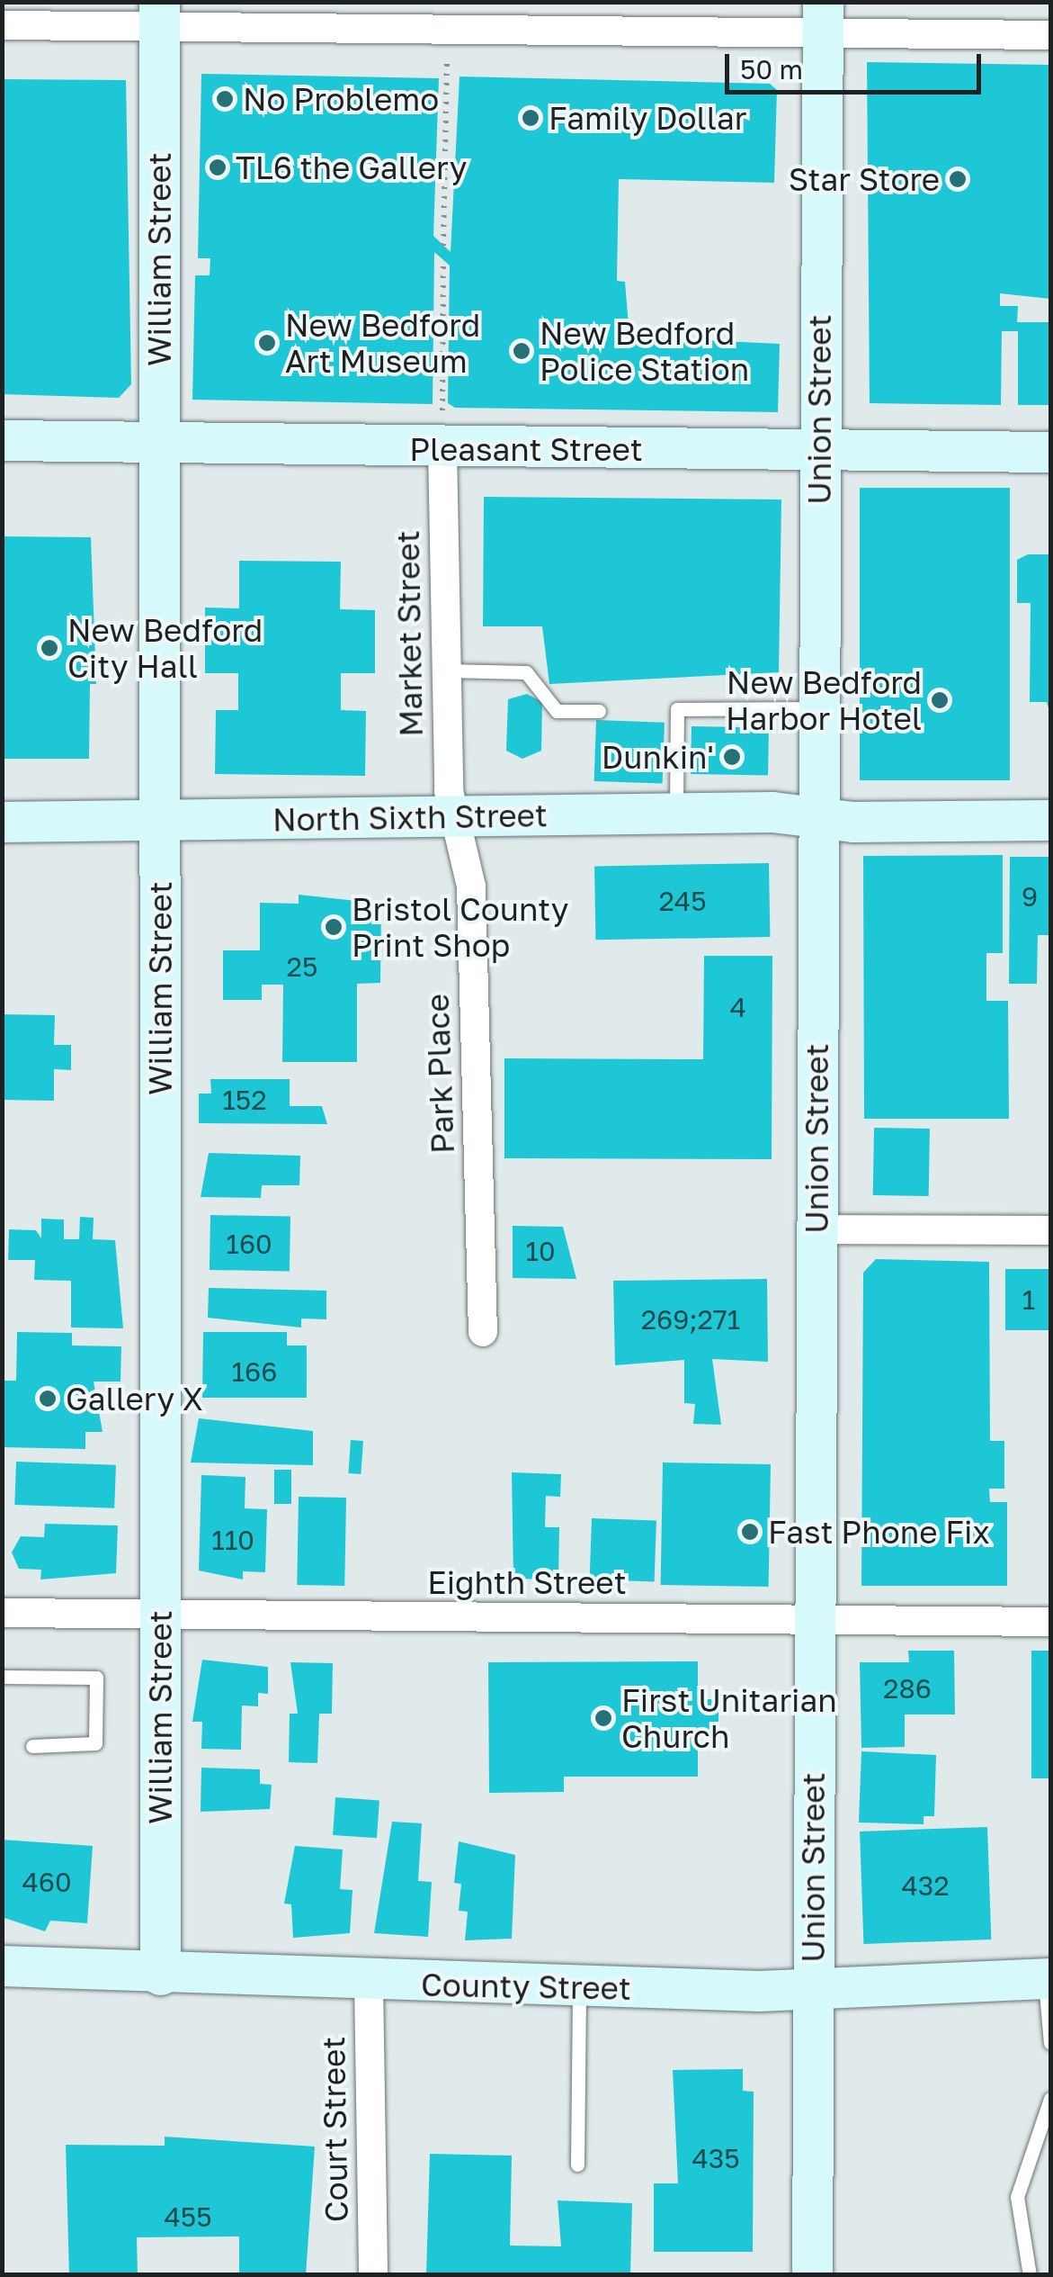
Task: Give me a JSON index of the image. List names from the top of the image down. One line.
{"streets":{"main road":["William Street","Union Street","Pleasant Street","North Sixth Street","County Street"],"street":["Market Street","Park Place","Eighth Street","Court Street"]},"crossings":[["William Street","Pleasant Street"],["William Street","North Sixth Street"],["William Street","Eighth Street"],["William Street","County Street"],["Union Street","Pleasant Street"],["Union Street","North Sixth Street"],["Union Street","Eighth Street"],["Union Street","County Street"],["Pleasant Street","Market Street"],["Market Street","North Sixth Street"],["Market Street","Park Place"],["North Sixth Street","Park Place"],["County Street","Court Street"]],"places":["No Problemo","Family Dollar","TL6 the Gallery","Star Store","New Bedford Art Museum","New Bedford Police Station","New Bedford City Hall","New Bedford Harbor Hotel","Dunkin'","Bristol County Print Shop","Gallery X","Fast Phone Fix","First Unitarian Church"],"house_numbers":["9","245","25","4","152","160","10","1","269;271","166","110","286","460","432","435","455"],"scale_bar":"50 m"}
